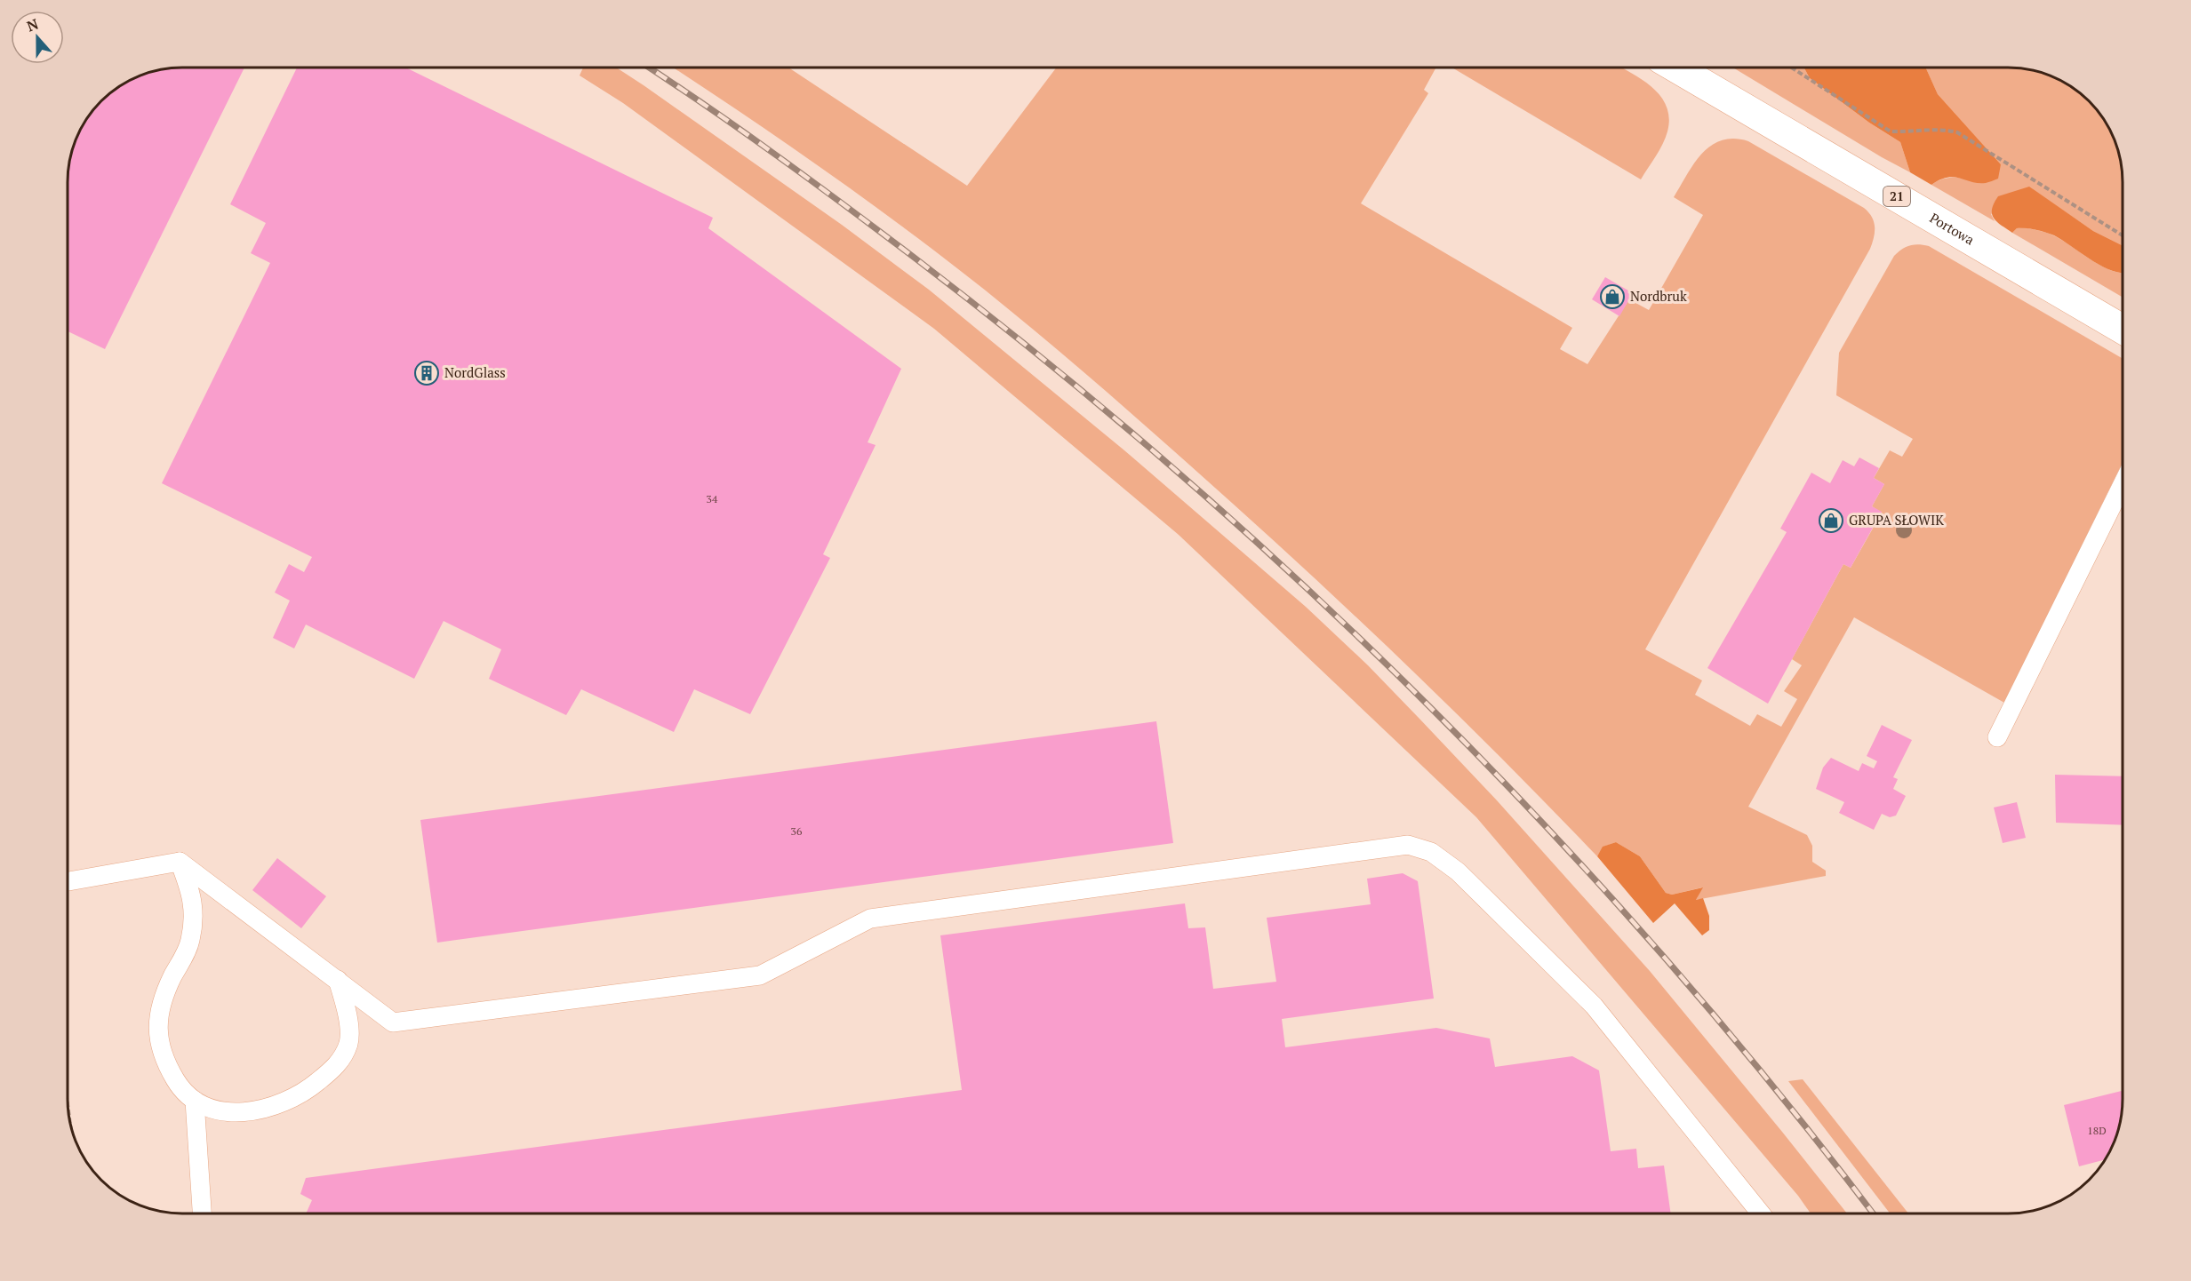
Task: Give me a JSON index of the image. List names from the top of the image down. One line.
{"streets":{"main road":["21","Portowa"]},"places":{"shop":["Nordbruk","GRUPA SŁOWIK"],"building":["NordGlass"]},"house_numbers":["34","36","18D"],"north":"top"}
